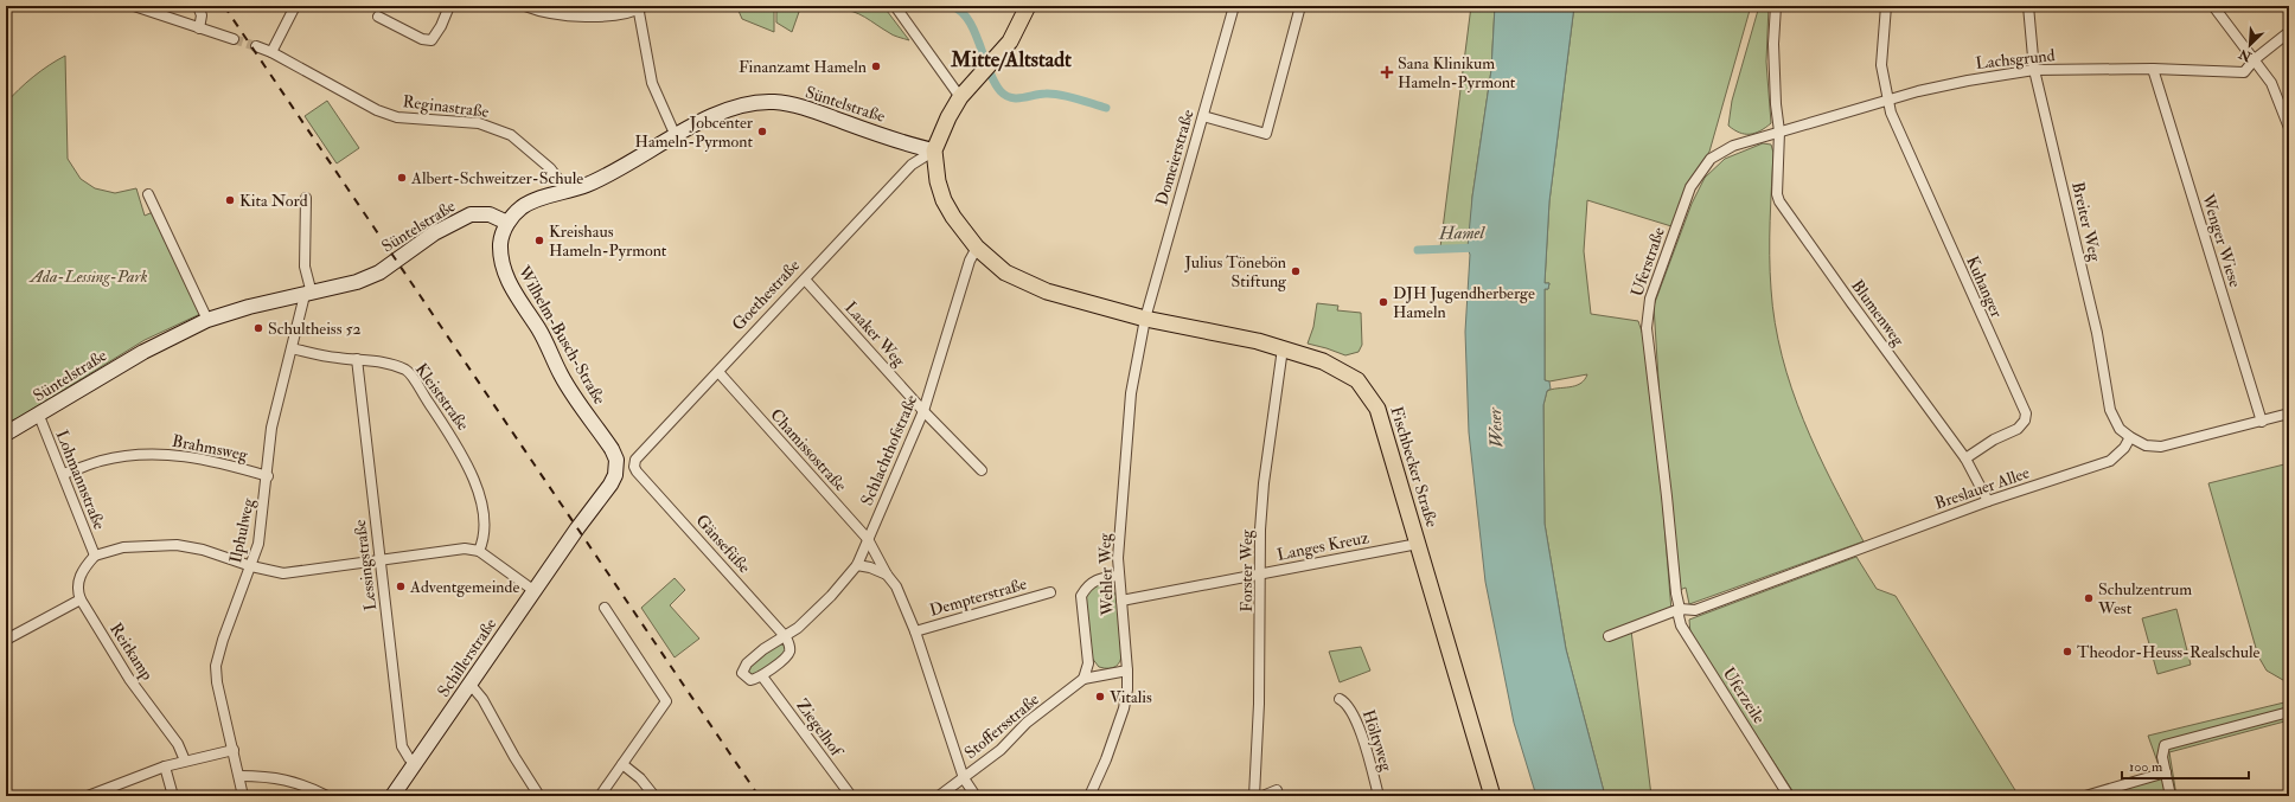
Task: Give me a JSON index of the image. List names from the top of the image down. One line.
{"streets":{"main road":["Süntelstraße","Wilhelm-Busch-Straße","Fischbecker Straße","Schillerstraße"],"street":["Lachsgrund","Reginastraße","Domeierstraße","Breiter Weg","Wenger Wiese","Uferstraße","Kuhanger","Goethestraße","Blumenweg","Laaker Weg","Kleiststraße","Brahmsweg","Chamissostraße","Schlachthofstraße","Lohmannstraße","Breslauer Allee","Ilphulweg","Gänsefüße","Langes Kreuz","Lessingstraße","Forster Weg","Wehler Weg","Dempterstraße","Reitkamp","Uferzeile","Stoffersstraße","Ziegelhof","Höltyweg"]},"crossings":[["Lachsgrund","Breiter Weg"],["Lachsgrund","Wenger Wiese"],["Lachsgrund","Uferstraße"],["Lachsgrund","Kuhanger"],["Lachsgrund","Blumenweg"],["Süntelstraße","Reginastraße"],["Süntelstraße","Goethestraße"],["Süntelstraße","Wilhelm-Busch-Straße"],["Süntelstraße","Fischbecker Straße"],["Süntelstraße","Lohmannstraße"],["Süntelstraße","Ilphulweg"],["Domeierstraße","Fischbecker Straße"],["Domeierstraße","Wehler Weg"],["Breiter Weg","Breslauer Allee"],["Uferstraße","Blumenweg"],["Uferstraße","Breslauer Allee"],["Uferstraße","Uferzeile"],["Kuhanger","Blumenweg"],["Goethestraße","Laaker Weg"],["Goethestraße","Chamissostraße"],["Goethestraße","Fischbecker Straße"],["Goethestraße","Gänsefüße"],["Blumenweg","Breslauer Allee"],["Laaker Weg","Schlachthofstraße"],["Wilhelm-Busch-Straße","Schillerstraße"],["Kleiststraße","Ilphulweg"],["Kleiststraße","Lessingstraße"],["Brahmsweg","Lohmannstraße"],["Brahmsweg","Ilphulweg"],["Chamissostraße","Schlachthofstraße"],["Chamissostraße","Dempterstraße"],["Chamissostraße","Stoffersstraße"],["Schlachthofstraße","Fischbecker Straße"],["Schlachthofstraße","Gänsefüße"],["Fischbecker Straße","Langes Kreuz"],["Fischbecker Straße","Forster Weg"],["Fischbecker Straße","Wehler Weg"],["Lohmannstraße","Reitkamp"],["Breslauer Allee","Uferzeile"],["Langes Kreuz","Forster Weg"],["Langes Kreuz","Wehler Weg"],["Lessingstraße","Schillerstraße"]],"districts":["Mitte/Altstadt"],"water":["Hamel","Weser"],"parks":["Ada-Lessing-Park"],"places":{"other":["Finanzamt Hameln","Jobcenter Hameln-Pyrmont","Albert-Schweitzer-Schule","Kita Nord","Kreishaus Hameln-Pyrmont","Julius Tönebön Stiftung","DJH Jugendherberge Hameln","Schultheiss 52","Adventgemeinde","Schulzentrum West","Theodor-Heuss-Realschule","Vitalis"],"health":["Sana Klinikum Hameln-Pyrmont"]},"scale_bar":"100 m","north":"bottom left"}
